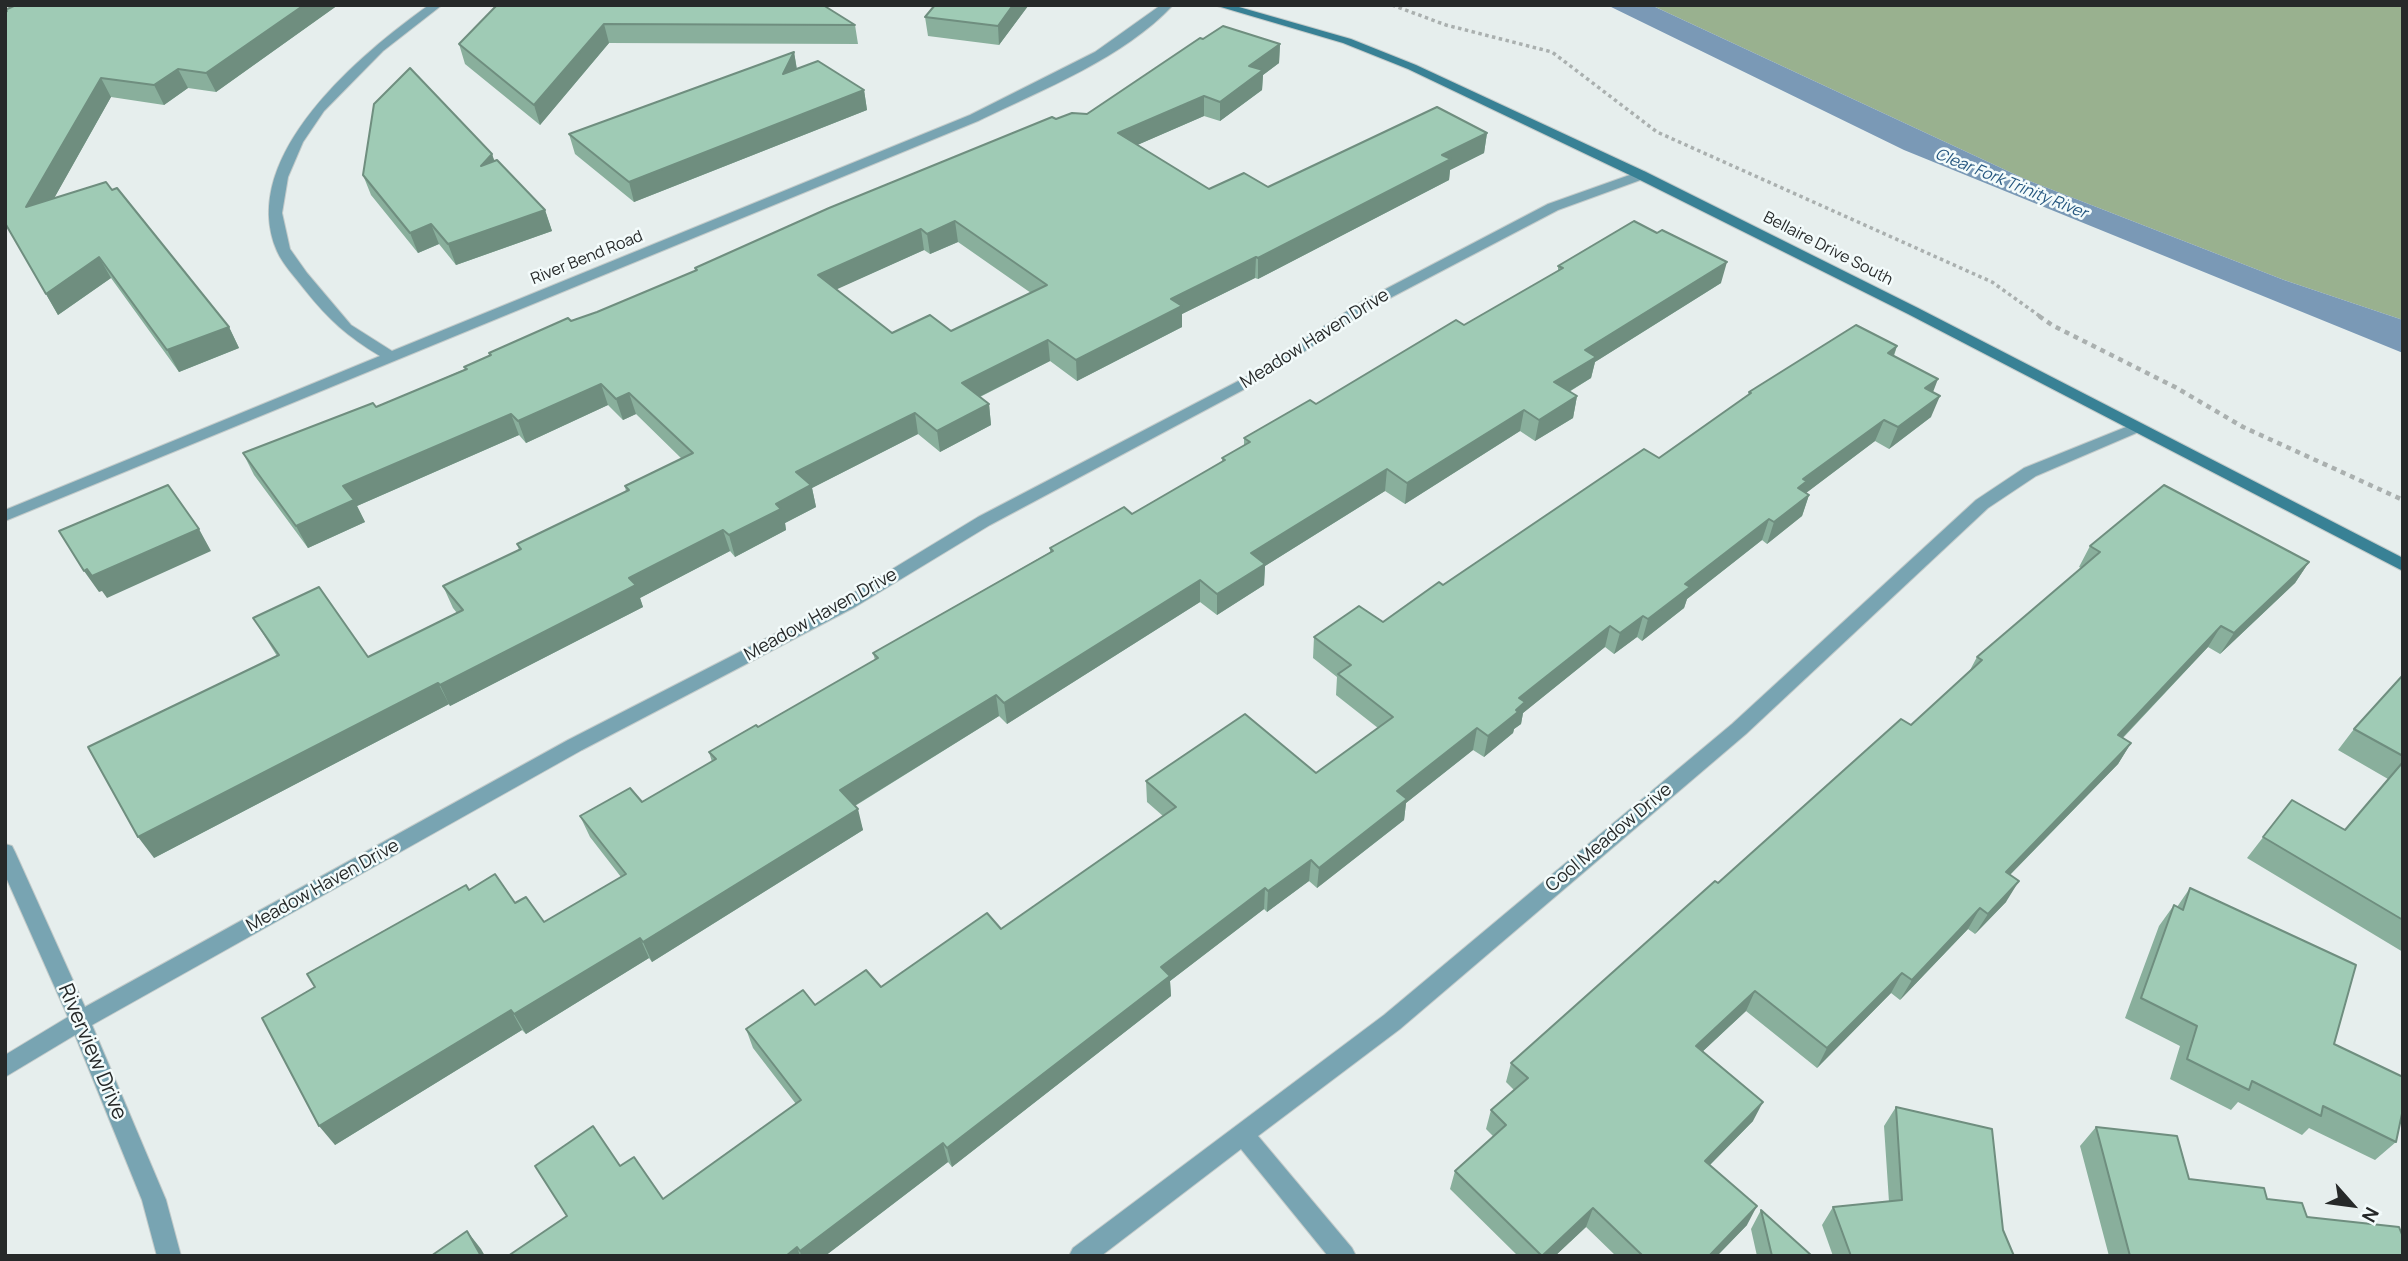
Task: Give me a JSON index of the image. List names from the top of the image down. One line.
{"streets":{"street":["Bellaire Drive South","River Bend Road","Meadow Haven Drive","Cool Meadow Drive","Riverview Drive"]},"crossings":[["Bellaire Drive South","Meadow Haven Drive"],["Bellaire Drive South","Cool Meadow Drive"],["Meadow Haven Drive","Riverview Drive"]],"water":["Clear Fork Trinity River"],"north":"bottom right"}
